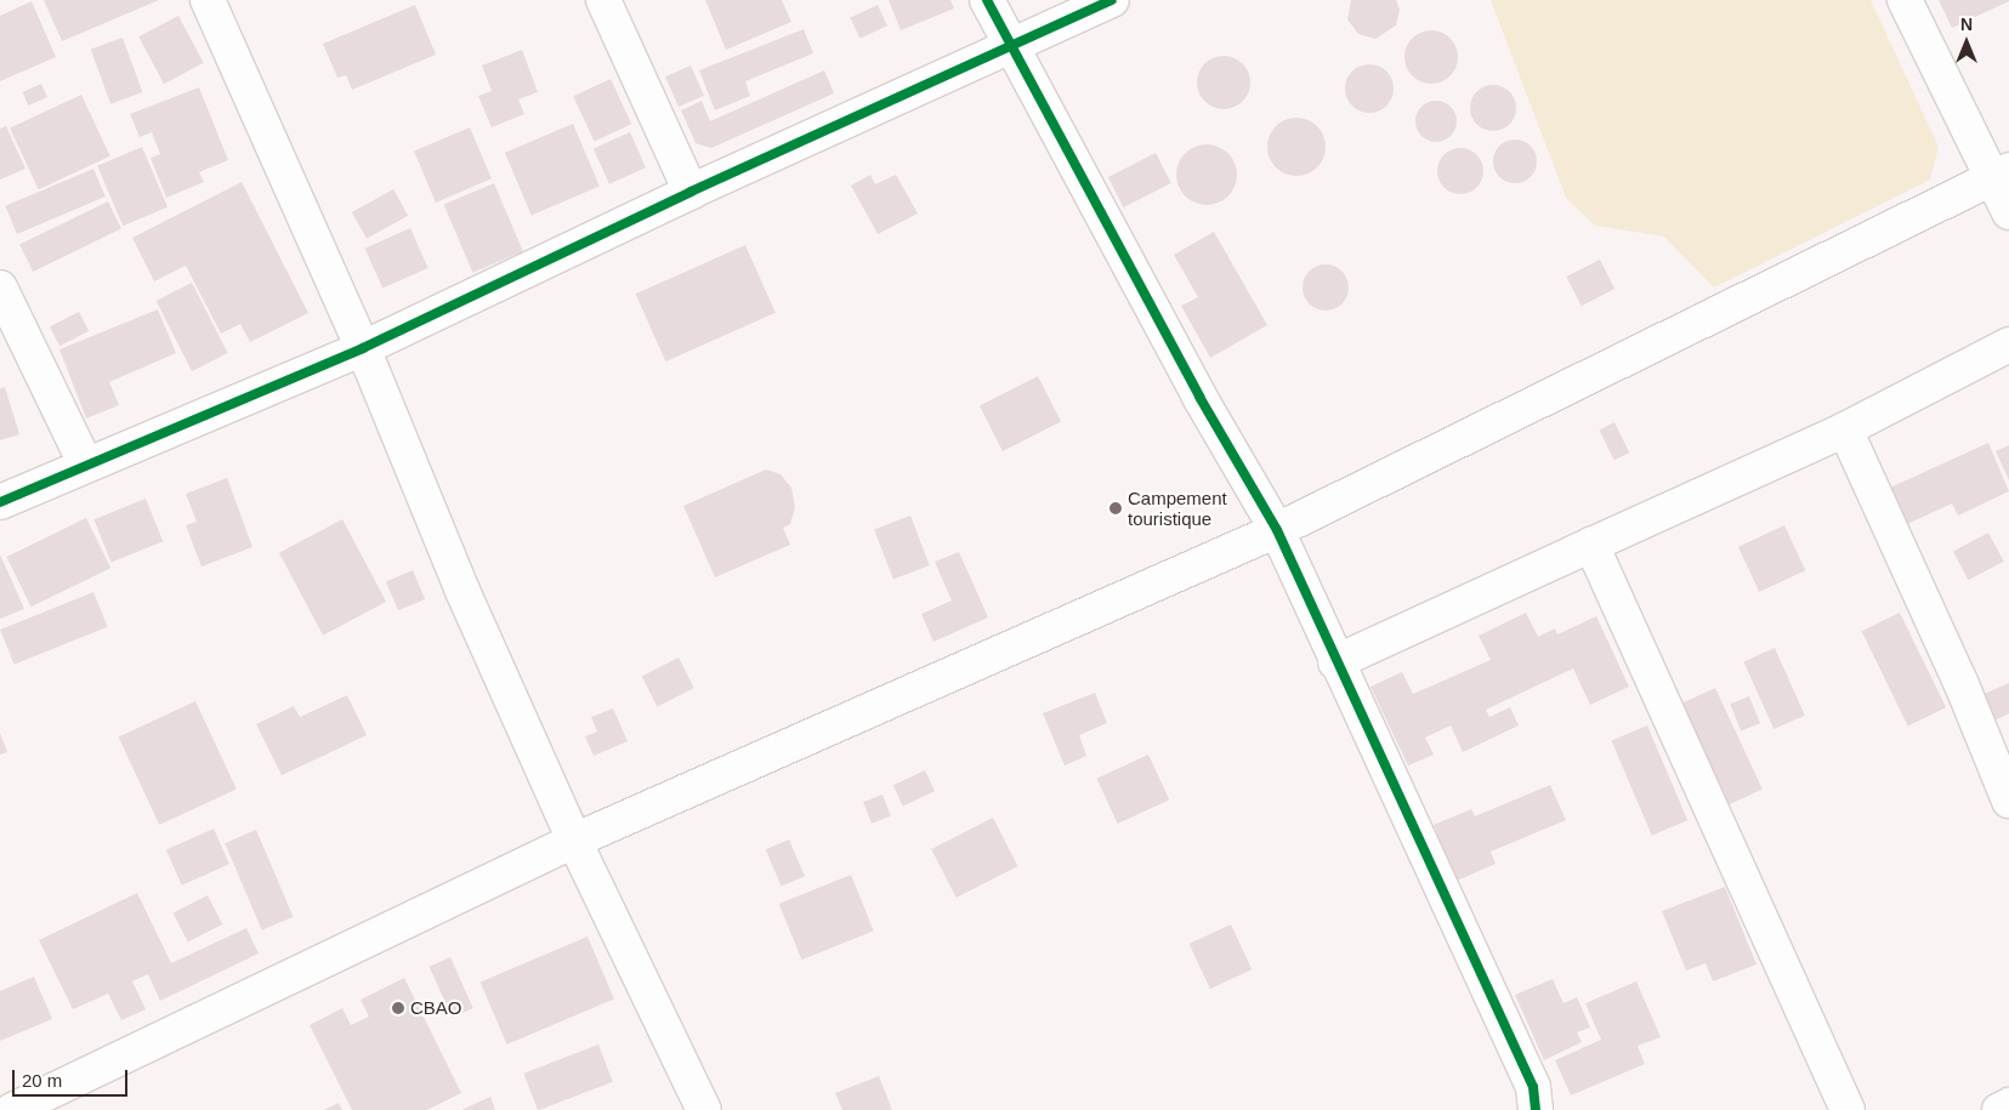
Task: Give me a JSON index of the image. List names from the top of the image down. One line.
{"places":["Campement touristique","CBAO"],"scale_bar":"20 m","north":"top"}
